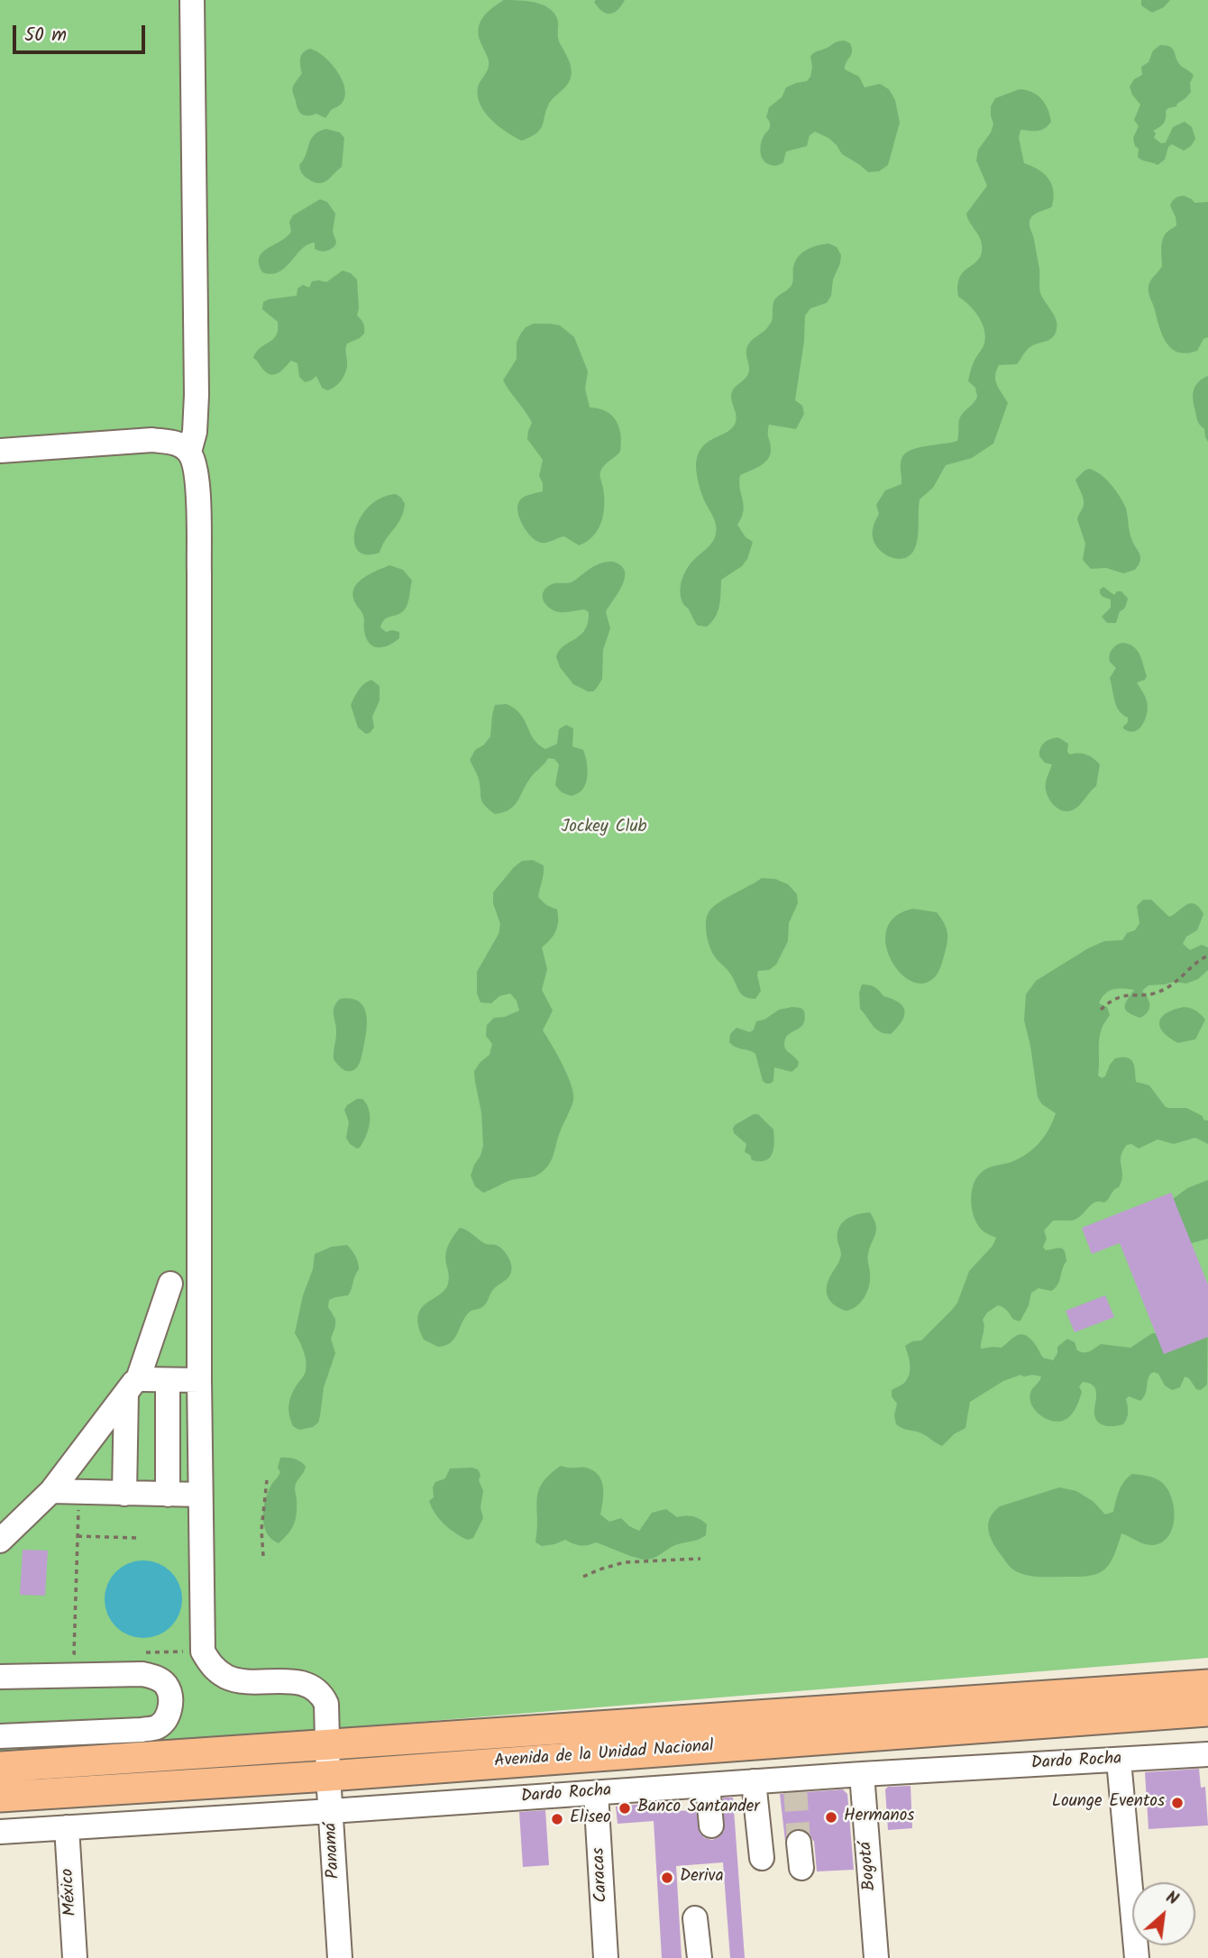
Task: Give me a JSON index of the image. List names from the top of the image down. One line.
{"streets":{"main road":["Avenida de la Unidad Nacional"],"street":["Dardo Rocha","Panamá","Bogotá","Caracas","México"]},"crossings":[["Avenida de la Unidad Nacional","Panamá"],["Dardo Rocha","Panamá"],["Dardo Rocha","Bogotá"],["Dardo Rocha","Caracas"],["Dardo Rocha","México"]],"parks":["Jockey Club"],"places":["Lounge Eventos","Banco Santander","Hermanos","Eliseo","Deriva"],"scale_bar":"50 m","north":"top right"}
